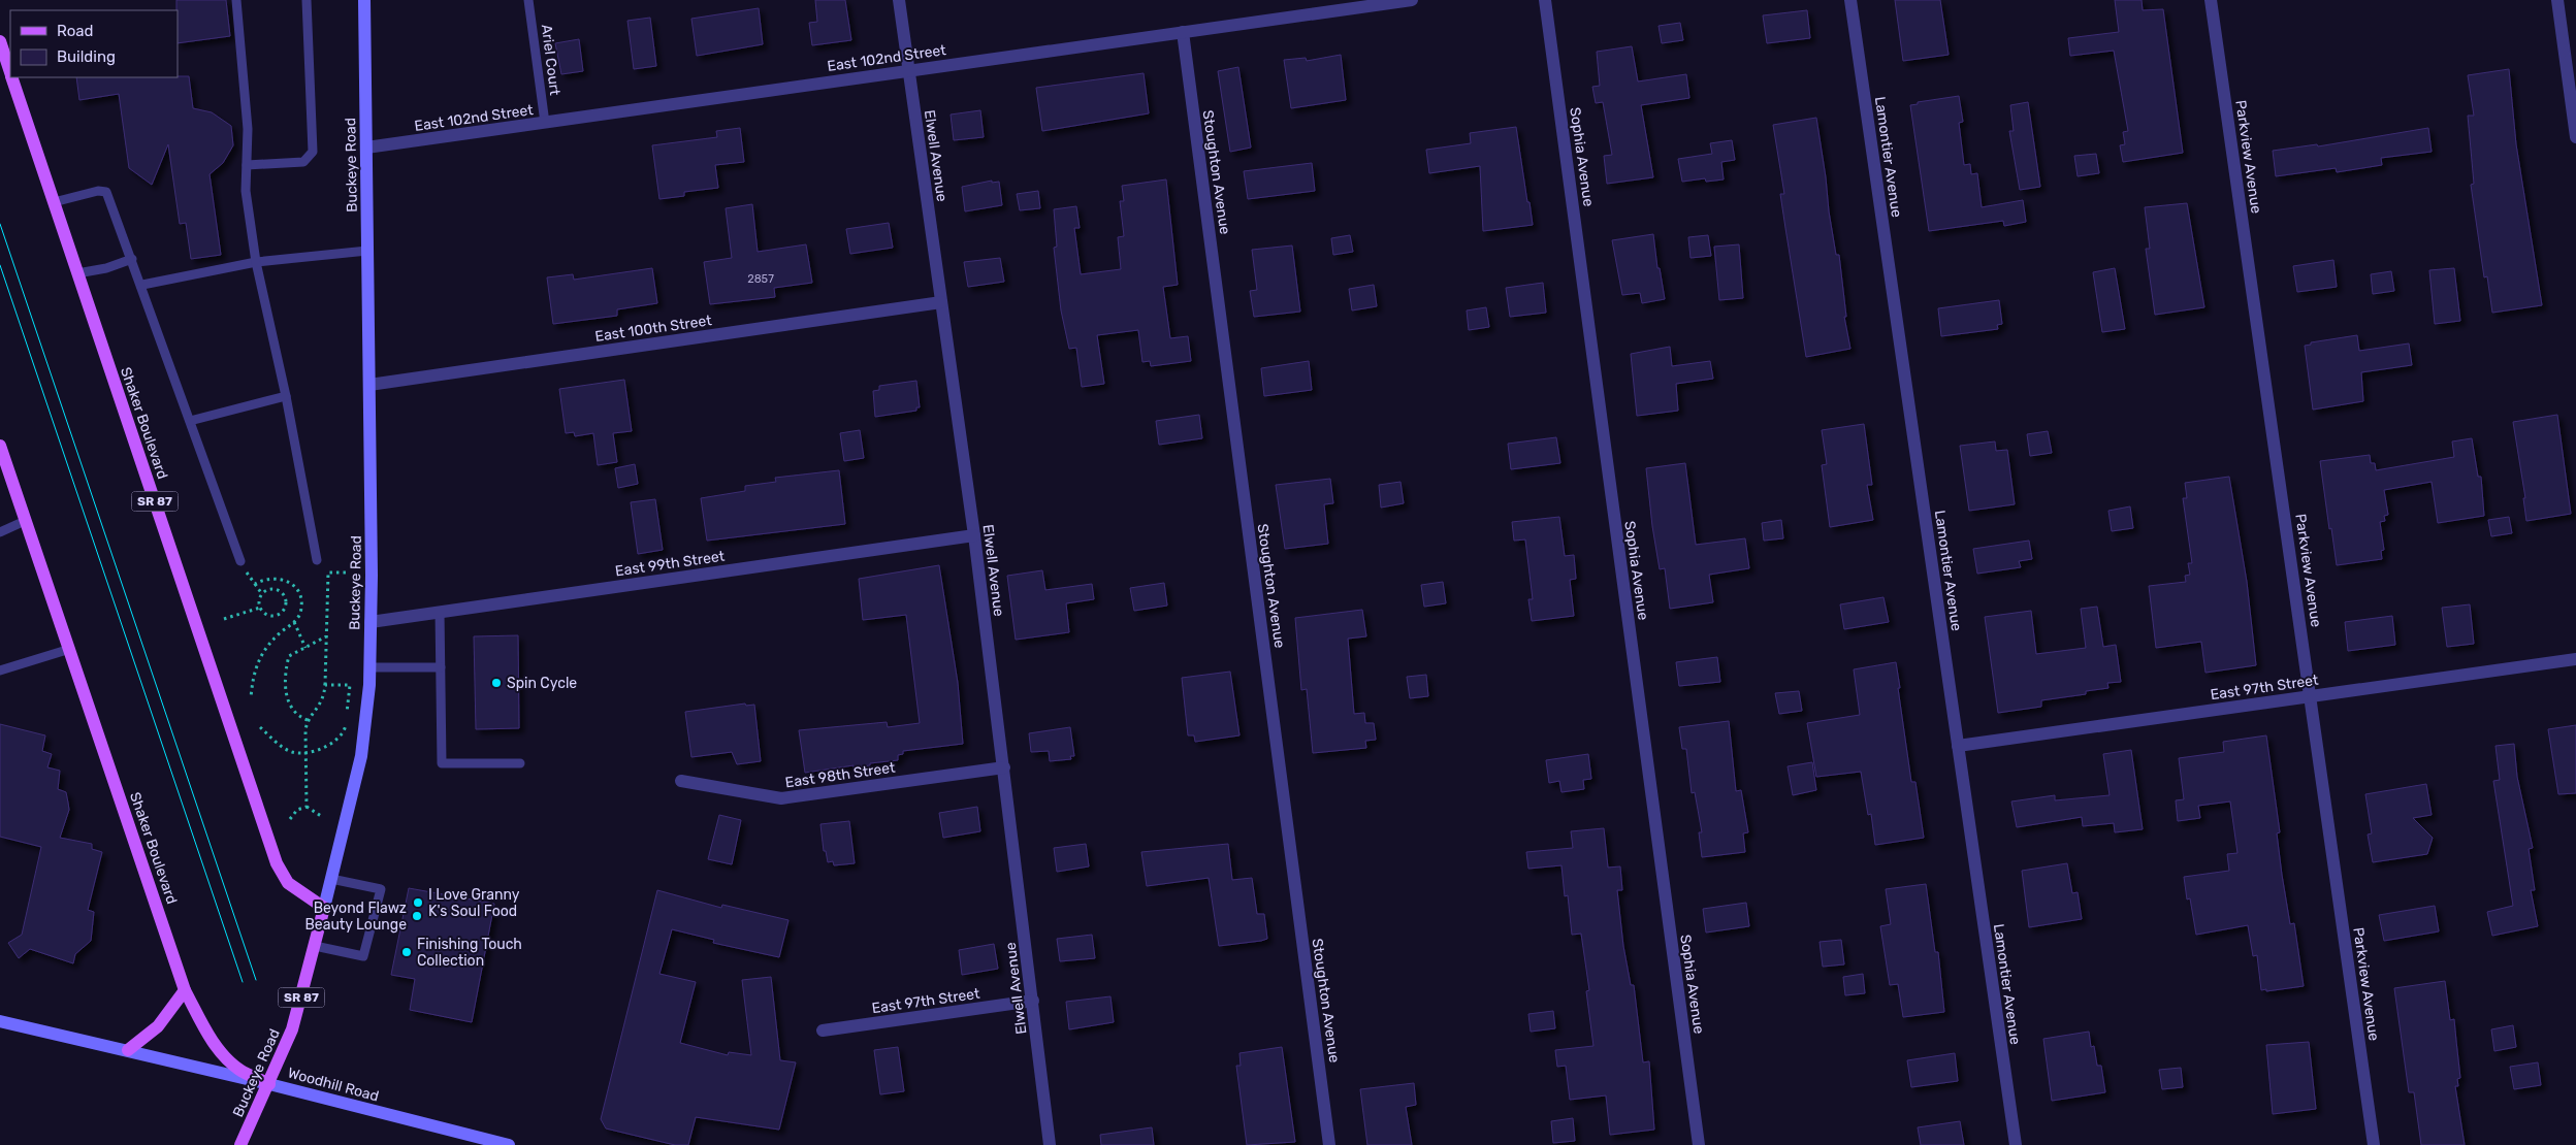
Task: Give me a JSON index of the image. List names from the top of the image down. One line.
{"streets":{"main road":["Buckeye Road","Shaker Boulevard","SR 87"],"street":["East 102nd Street","Elwell Avenue","Sophia Avenue","Lamontier Avenue","Parkview Avenue","Stoughton Avenue","East 100th Street","East 99th Street","East 97th Street","East 98th Street","Woodhill Road"],"lane":["Ariel Court"]},"crossings":[["East 102nd Street","Ariel Court"],["East 102nd Street","Elwell Avenue"],["East 102nd Street","Buckeye Road"],["East 102nd Street","Stoughton Avenue"],["Elwell Avenue","East 100th Street"],["Elwell Avenue","East 99th Street"],["Elwell Avenue","East 97th Street"],["Elwell Avenue","East 98th Street"],["Lamontier Avenue","East 97th Street"],["Parkview Avenue","East 97th Street"],["Buckeye Road","East 100th Street"],["Buckeye Road","Shaker Boulevard"],["Buckeye Road","East 99th Street"],["Buckeye Road","Woodhill Road"],["Shaker Boulevard","Woodhill Road"]],"places":["Spin Cycle","I Love Granny K's Soul Food","Beyond Flawz Beauty Lounge","Finishing Touch Collection"],"house_numbers":["2857"],"legend":["Road","Building"]}
